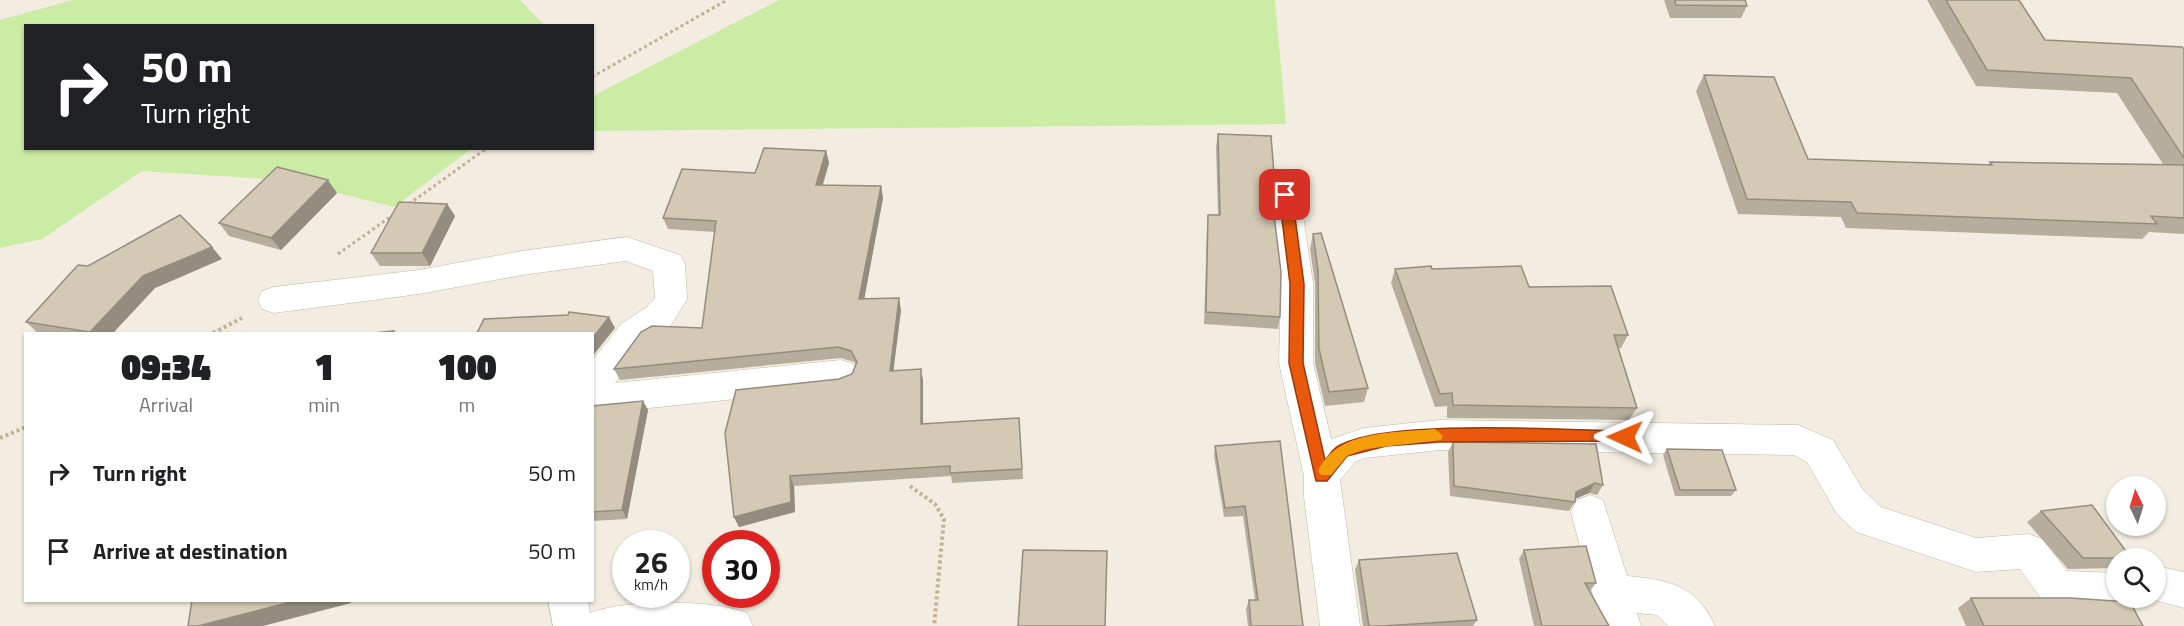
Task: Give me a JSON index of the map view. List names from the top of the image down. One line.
{"north":"top","page":{"turn":["50 m","Turn right"],"eta":["09:34","Arrival","1","min","100","m"],"list":[{"name":"Turn right","value":"50 m"},{"name":"Arrive at destination","value":"50 m"}],"speed":"26 km/h","limit":"30"}}
